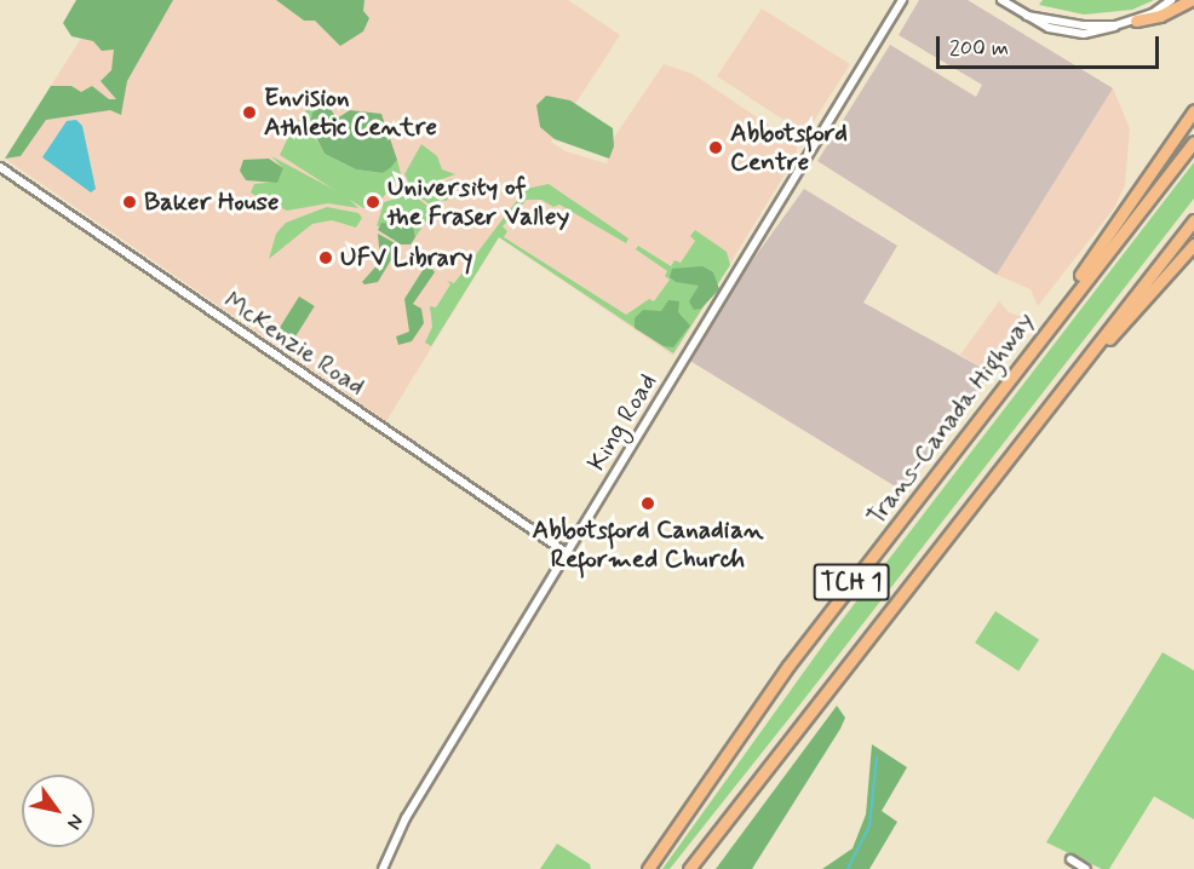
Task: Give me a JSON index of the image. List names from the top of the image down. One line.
{"streets":{"highway":["Trans-Canada Highway","TCH 1"],"street":["McKenzie Road","King Road"]},"crossings":[["McKenzie Road","King Road"]],"places":["Envision Athletic Centre","Abbotsford Centre","Baker House","University of the Fraser Valley","UFV Library","Abbotsford Canadian Reformed Church"],"scale_bar":"200 m","north":"bottom right"}
